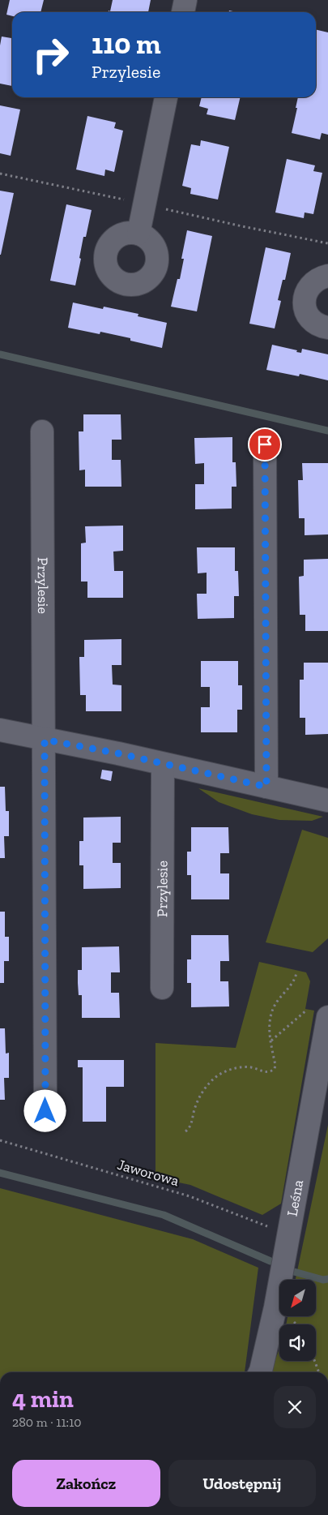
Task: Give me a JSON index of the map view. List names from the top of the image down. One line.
{"streets":{"street":["Przylesie","Leśna"],"path":["Jaworowa"]},"crossings":[["Jaworowa","Leśna"]],"north":"bottom left","page":{"turn":["110 m","Przylesie"],"heading":["4 min","280 m · 11:10"],"buttons":["Zakończ","Udostępnij"]}}
